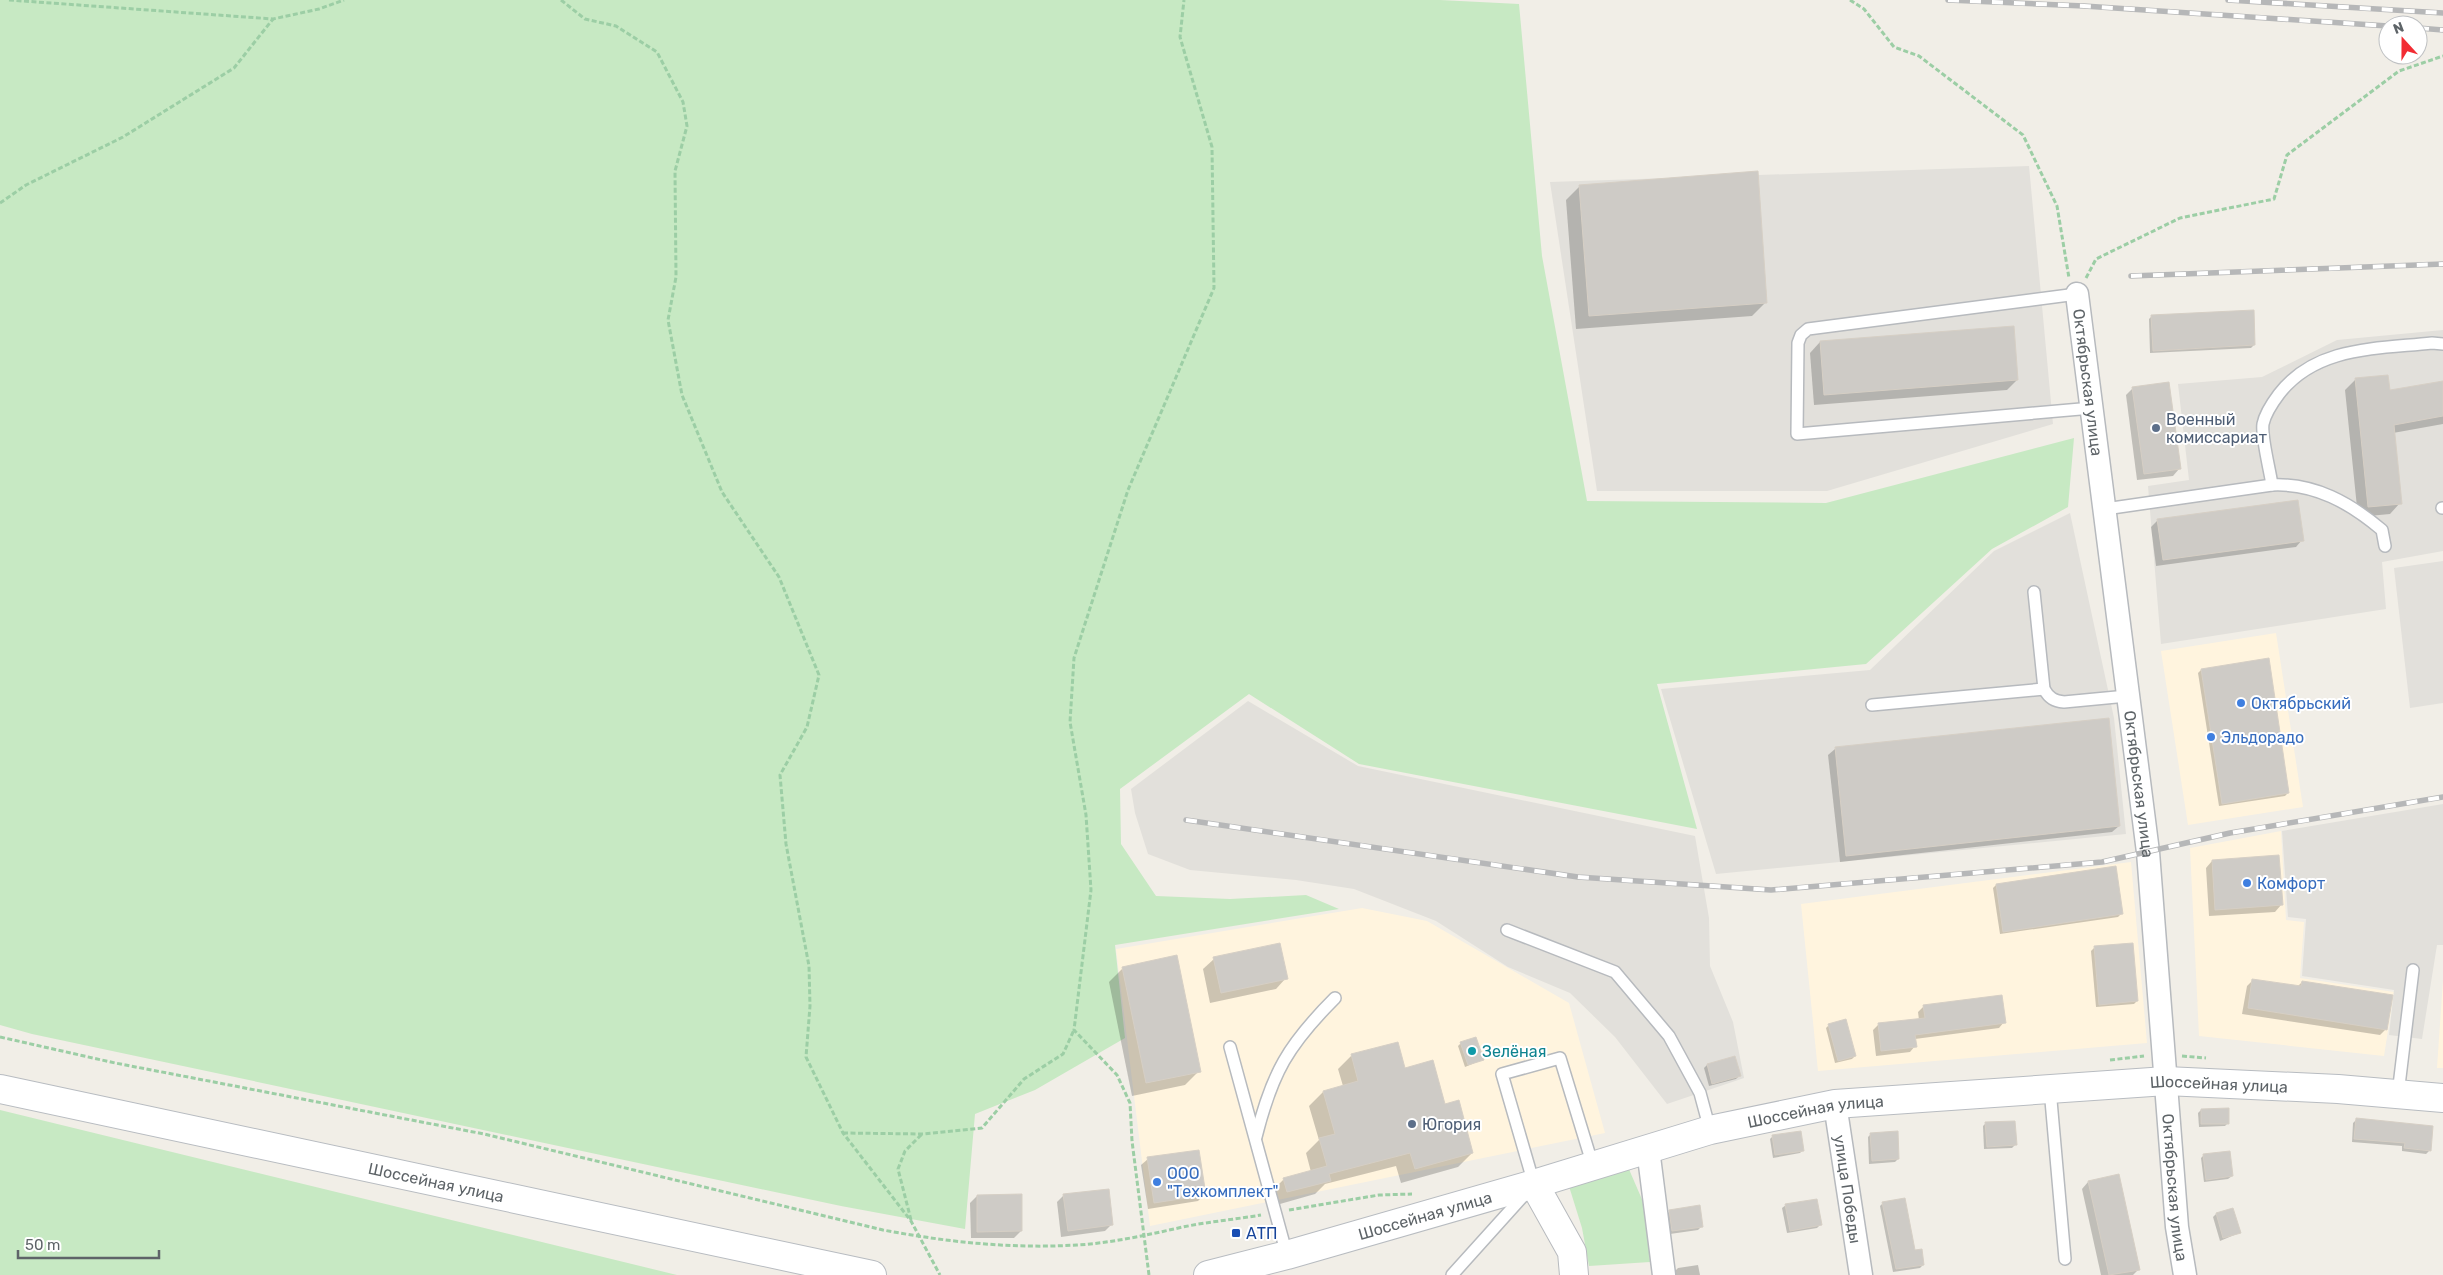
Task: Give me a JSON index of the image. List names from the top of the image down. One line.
{"streets":{"main road":["Шоссейная улица"],"street":["Октябрьская улица","улица Победы"]},"crossings":[["Октябрьская улица","Шоссейная улица"],["Шоссейная улица","улица Победы"]],"places":{"other":["Военный комиссариат","Октябрьский","Эльдорадо","Комфорт","Зелёная","Югория","ООО \"Техкомплект\""],"transit":["АТП"]},"scale_bar":"50 m","north":"top"}
